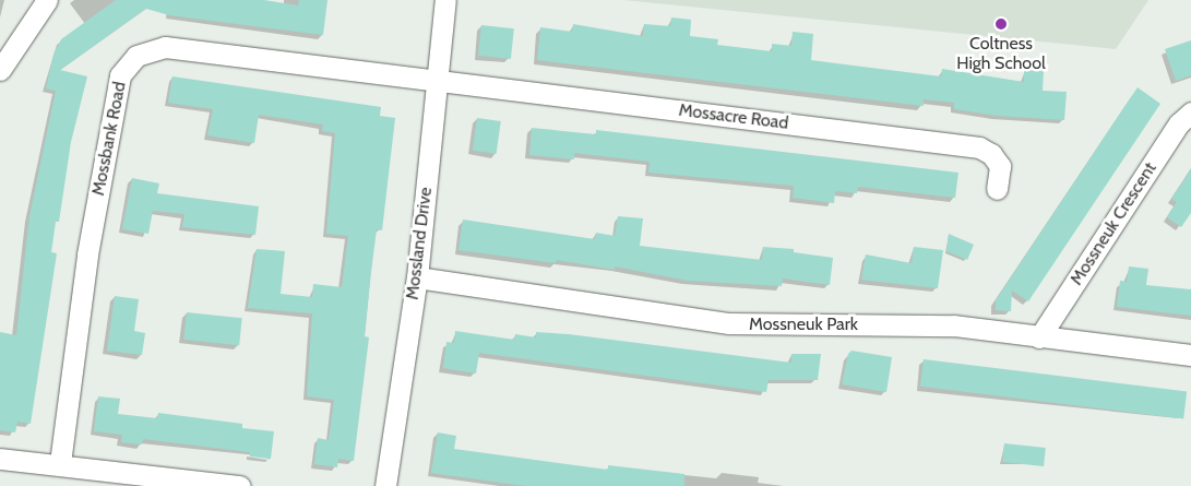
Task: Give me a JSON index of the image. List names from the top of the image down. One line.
{"streets":{"street":["Mossacre Road","Mossbank Road","Mossneuk Crescent","Mossland Drive","Mossneuk Park"]},"crossings":[["Mossacre Road","Mossbank Road"],["Mossacre Road","Mossland Drive"],["Mossbank Road","Mossland Drive"],["Mossneuk Crescent","Mossneuk Park"],["Mossland Drive","Mossneuk Park"]],"places":["Coltness High School"]}
